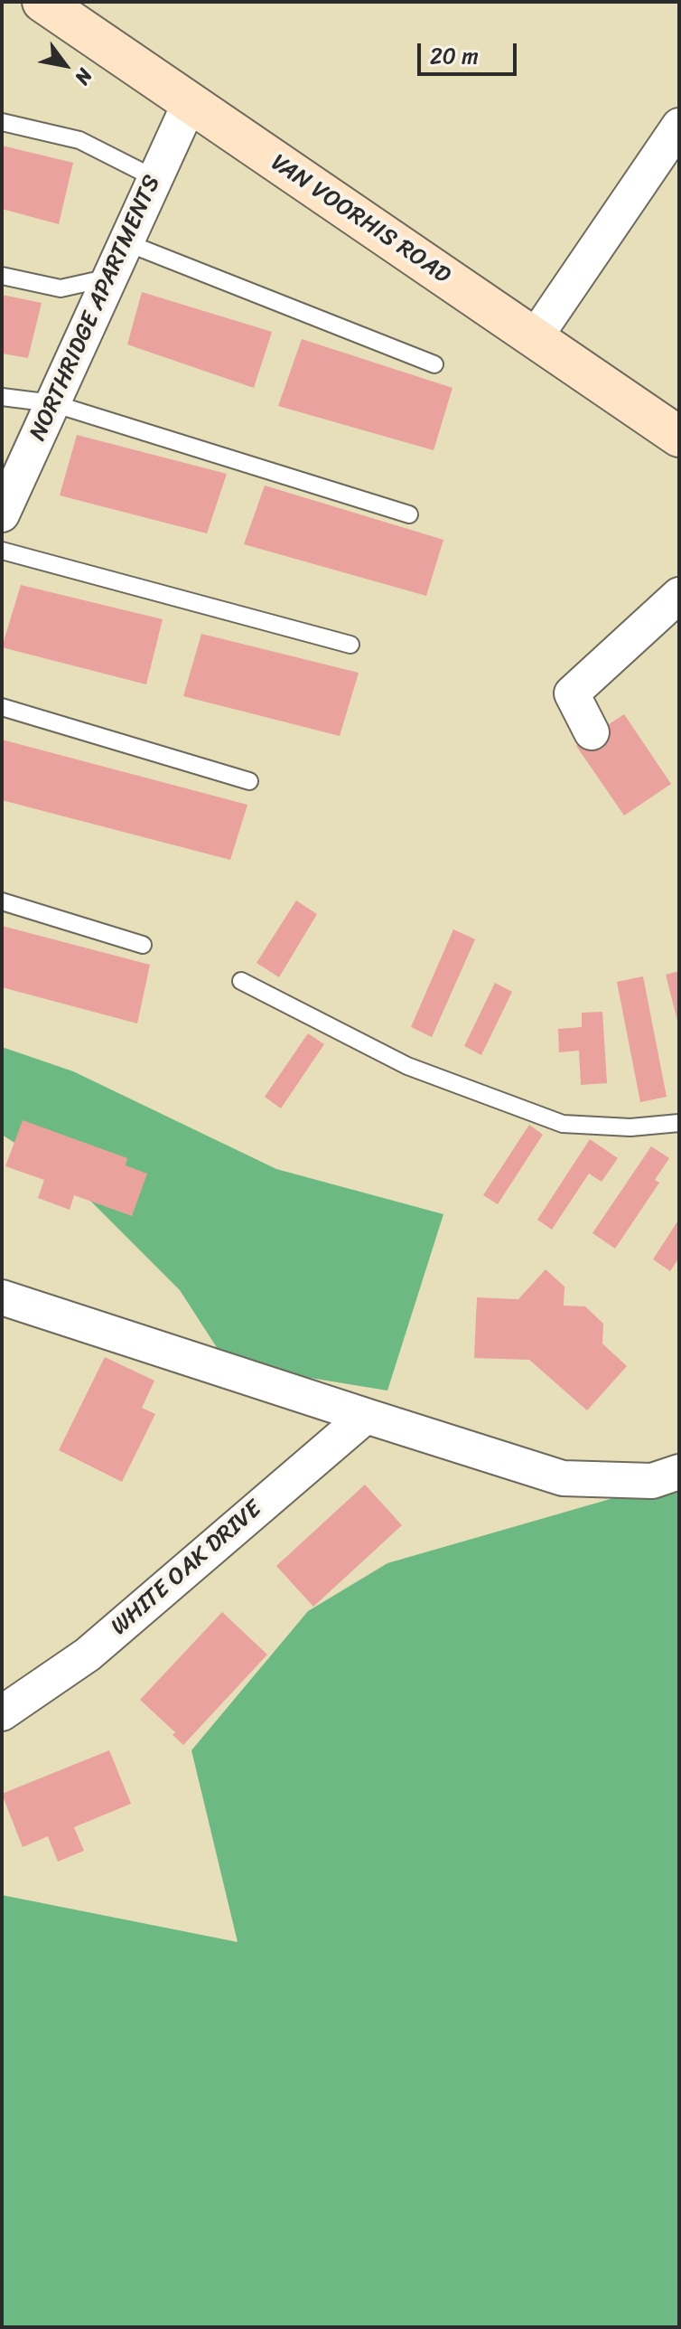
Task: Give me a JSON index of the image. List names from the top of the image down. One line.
{"streets":{"street":["VAN VOORHIS ROAD","NORTHRIDGE APARTMENTS","WHITE OAK DRIVE"]},"crossings":[["VAN VOORHIS ROAD","NORTHRIDGE APARTMENTS"]],"scale_bar":"20 m","north":"bottom right"}
